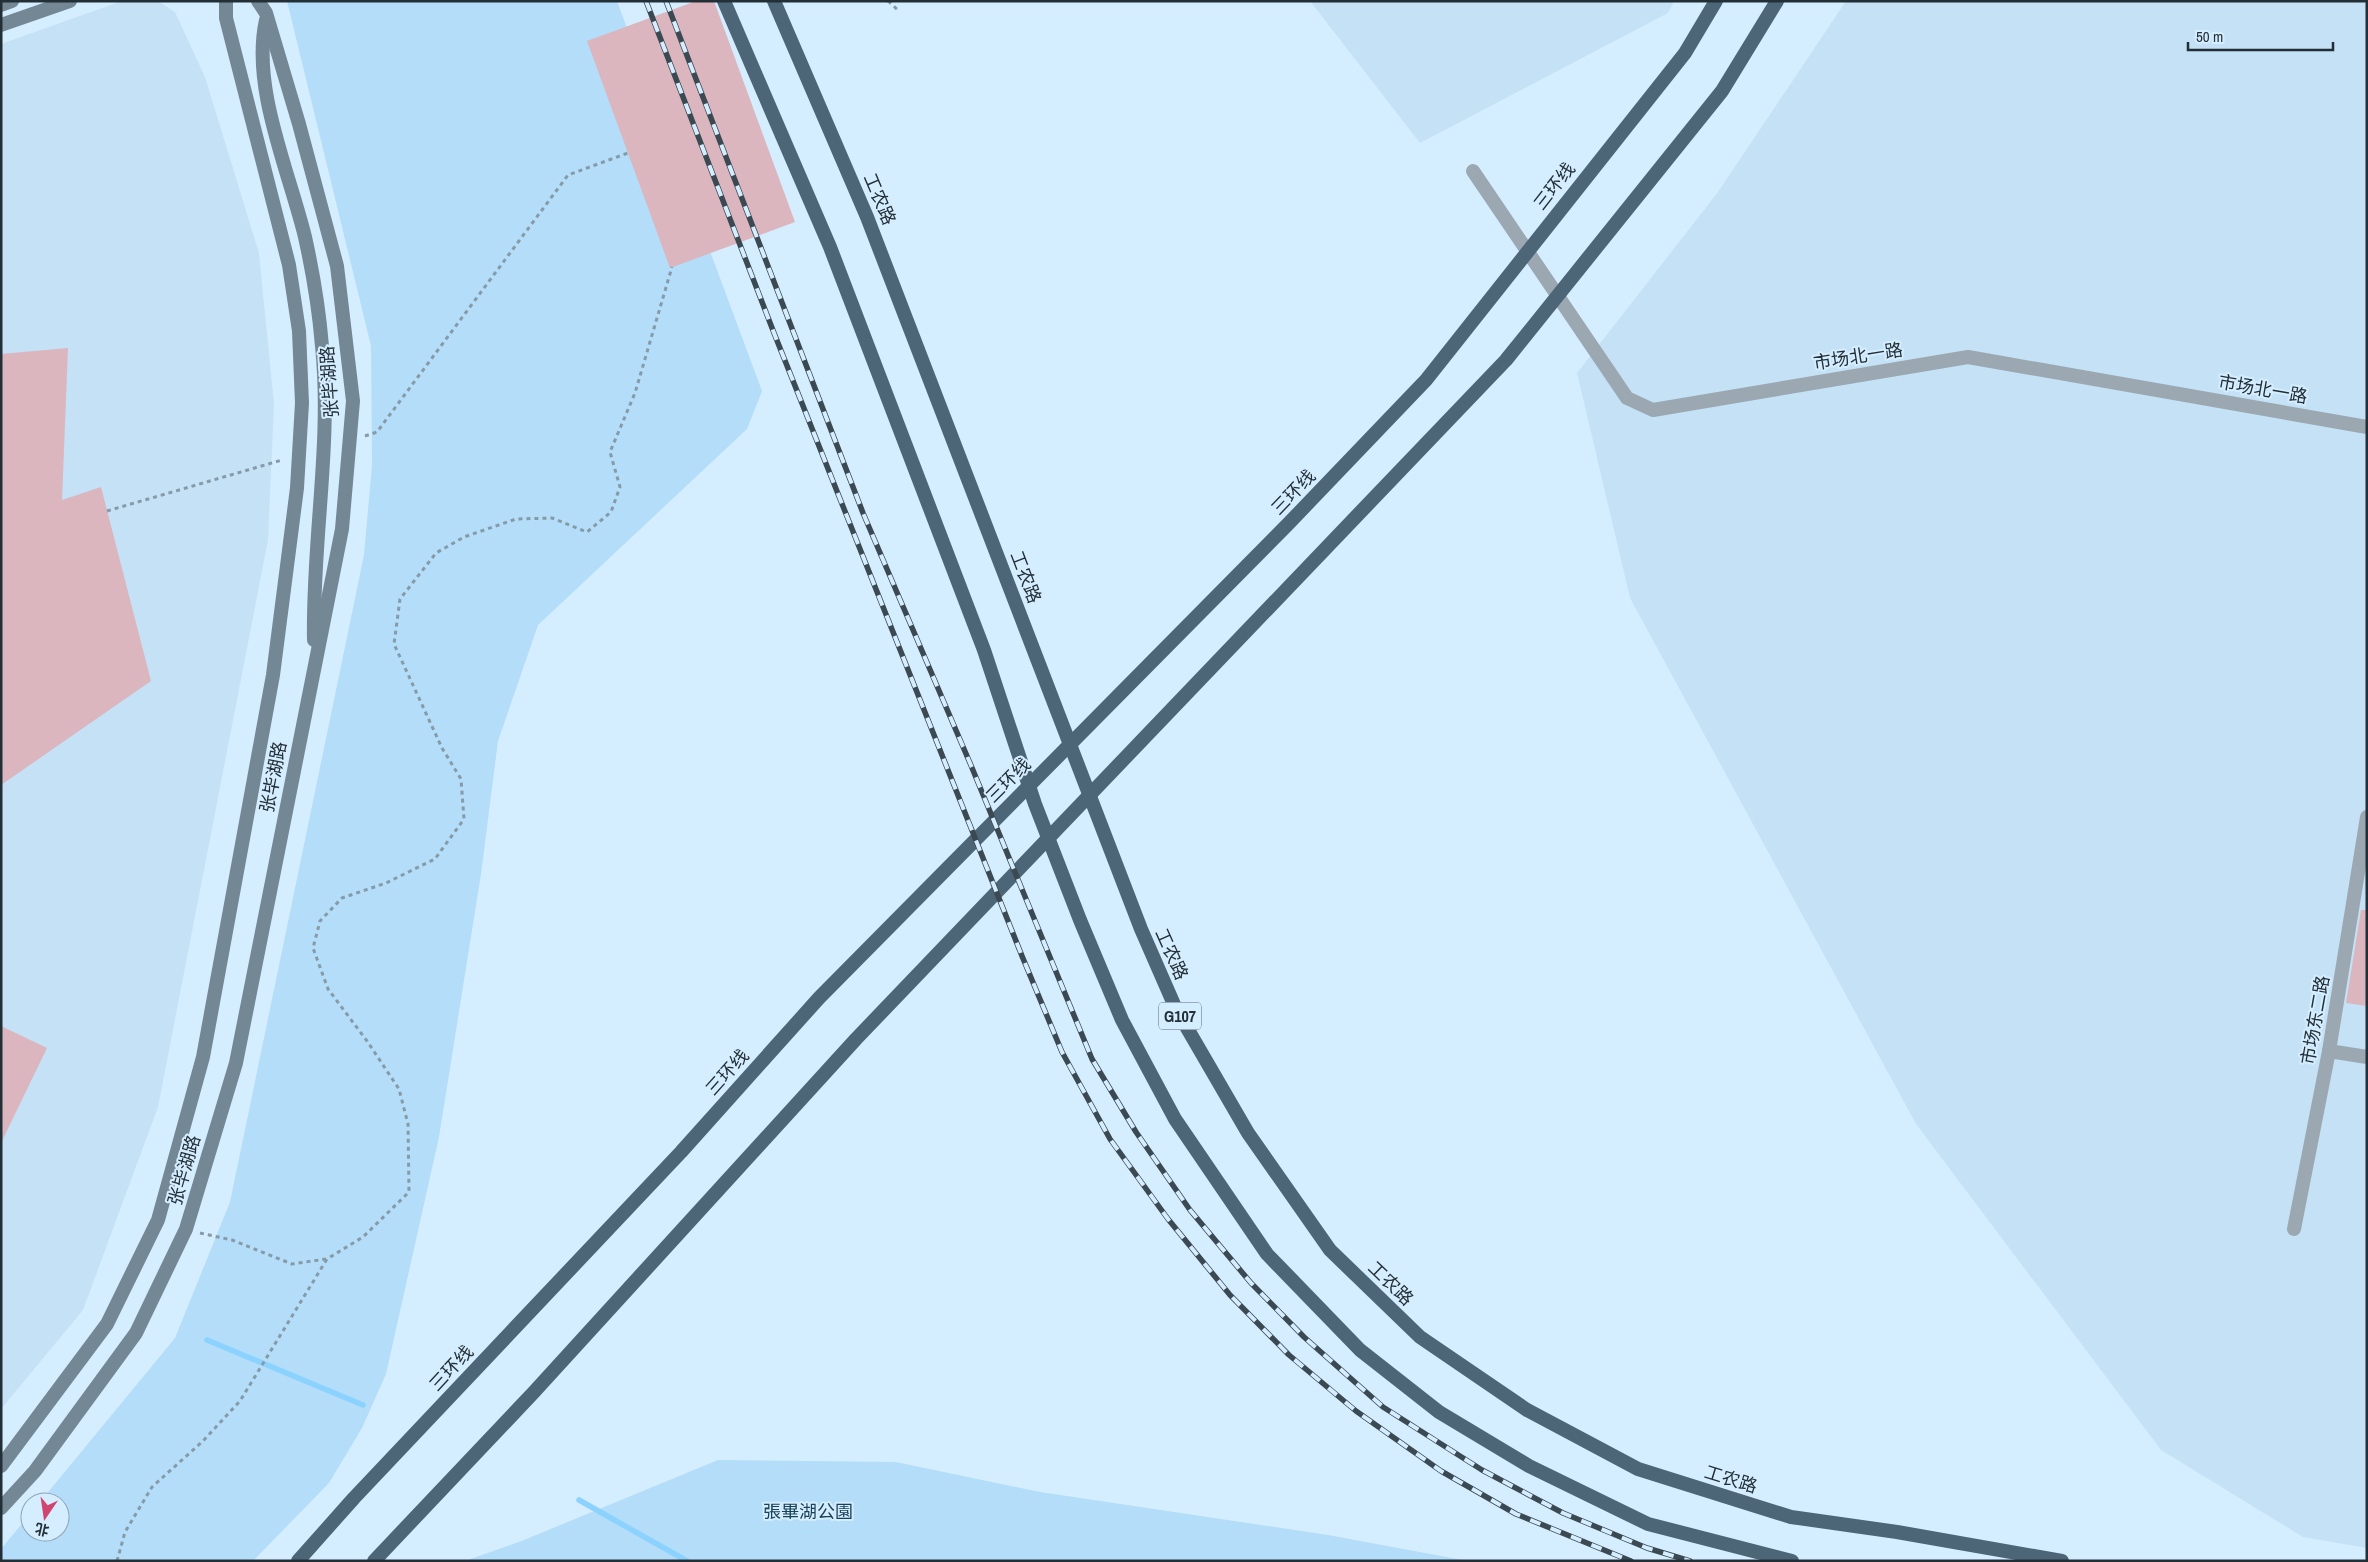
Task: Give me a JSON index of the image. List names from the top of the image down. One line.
{"streets":{"highway":["三环线","工农路","G107"],"main road":["张毕湖路"],"street":["市场北一路","市场东二路"]},"parks":["張畢湖公園"],"scale_bar":"50 m","north":"bottom"}
